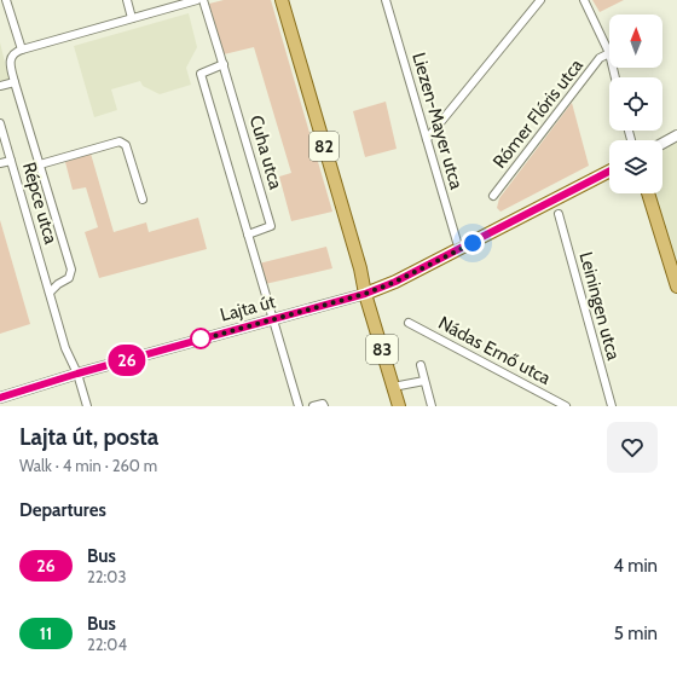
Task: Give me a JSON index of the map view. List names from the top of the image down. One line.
{"streets":{"main road":["82","83"],"street":["Rómer Flóris utca","Liezen-Mayer utca","Cuha utca","Répce utca","Leiningen utca","Lajta út","Nádas Ernő utca"]},"crossings":[["82","Lajta út"],["82","83"],["Répce utca","Lajta út"],["Lajta út","83"]],"lines":["bus line 26"],"north":"top","page":{"on_map":"26","heading":[["Lajta út, posta","Walk · 4 min · 260 m"],"Departures"],"list":[{"mark":"26","name":"Bus","note":"22:03","value":"4 min"},{"mark":"11","name":"Bus","note":"22:04","value":"5 min"}]}}
